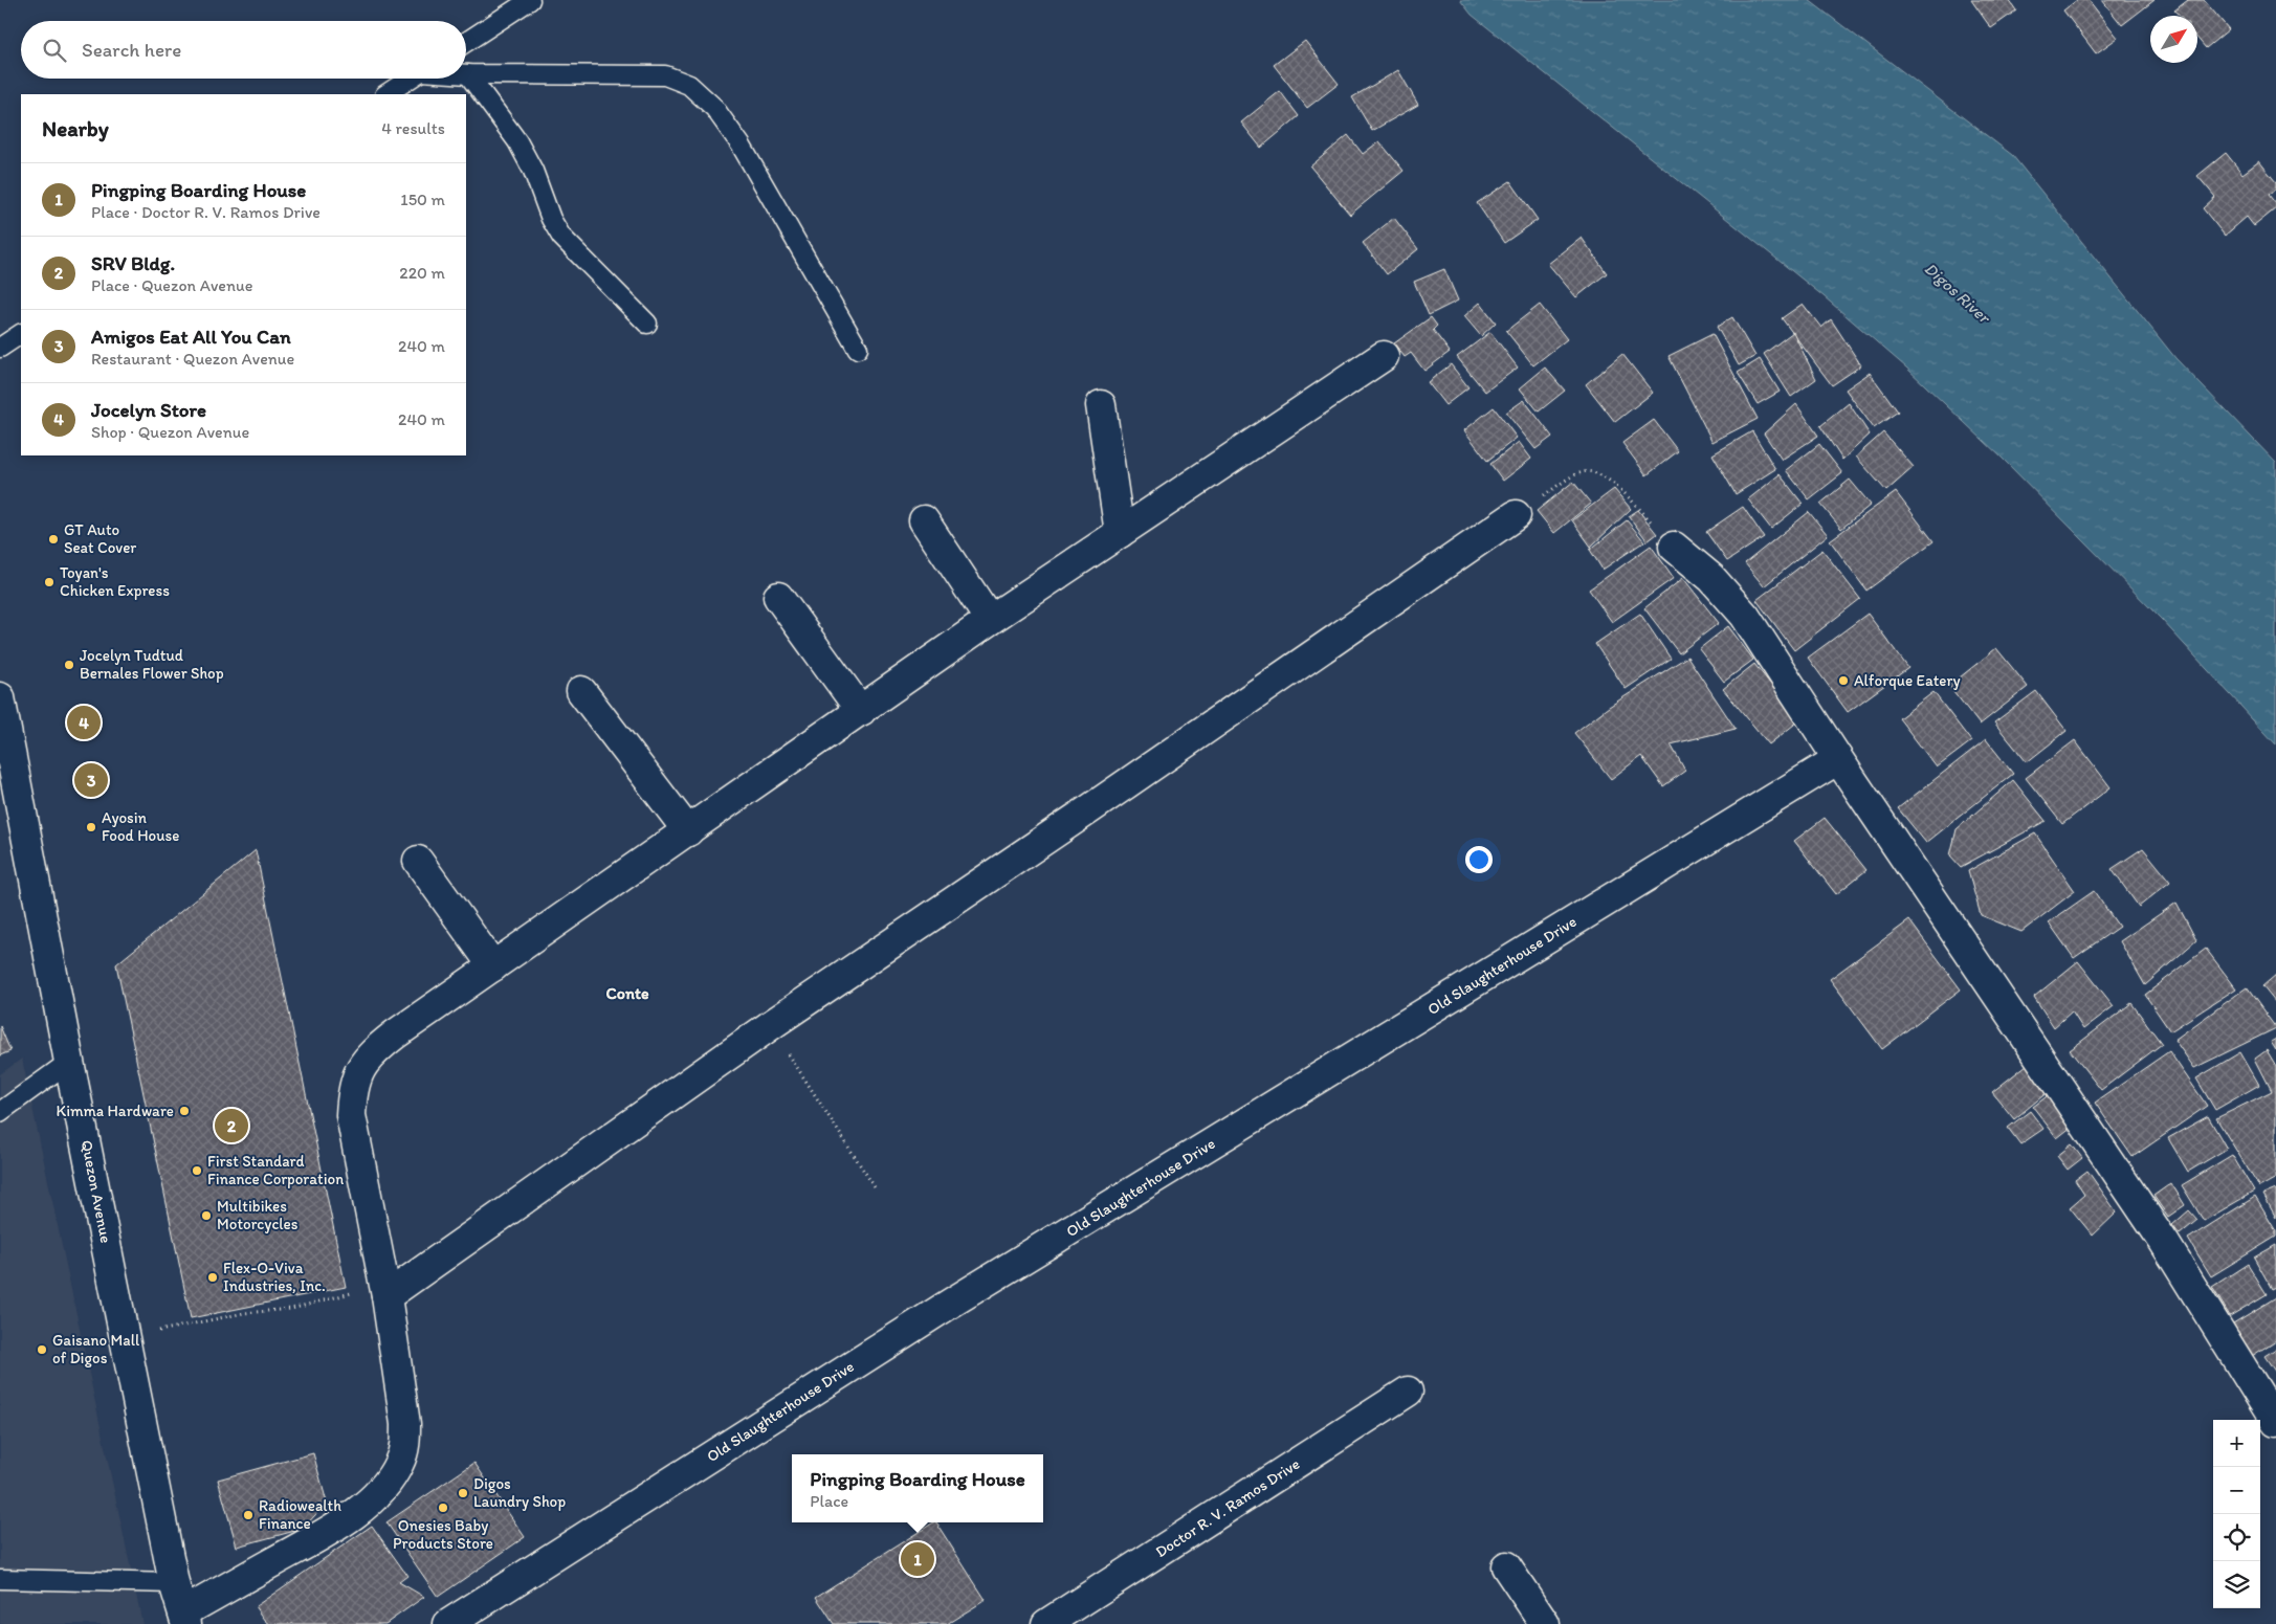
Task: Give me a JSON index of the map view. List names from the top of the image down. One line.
{"streets":{"street":["Old Slaughterhouse Drive","Quezon Avenue","Doctor R. V. Ramos Drive"]},"districts":["Conte"],"water":["Digos River"],"places":["GT Auto Seat Cover","Toyan's Chicken Express","Jocelyn Tudtud Bernales Flower Shop","Alforque Eatery","Ayosin Food House","Kimma Hardware","First Standard Finance Corporation","Multibikes Motorcycles","Flex-O-Viva Industries, Inc.","Gaisano Mall of Digos","Digos Laundry Shop","Onesies Baby Products Store","Radiowealth Finance"],"north":"top right","page":{"search":"Search here","heading":["Nearby","4 results"],"list":[{"mark":"1","name":"Pingping Boarding House","note":"Place · Doctor R. V. Ramos Drive","value":"150 m"},{"mark":"2","name":"SRV Bldg.","note":"Place · Quezon Avenue","value":"220 m"},{"mark":"3","name":"Amigos Eat All You Can","note":"Restaurant · Quezon Avenue","value":"240 m"},{"mark":"4","name":"Jocelyn Store","note":"Shop · Quezon Avenue","value":"240 m"}],"pins":["4","3","2","1"],"map_buttons":["+","−"],"popup":["Pingping Boarding House","Place"]}}
